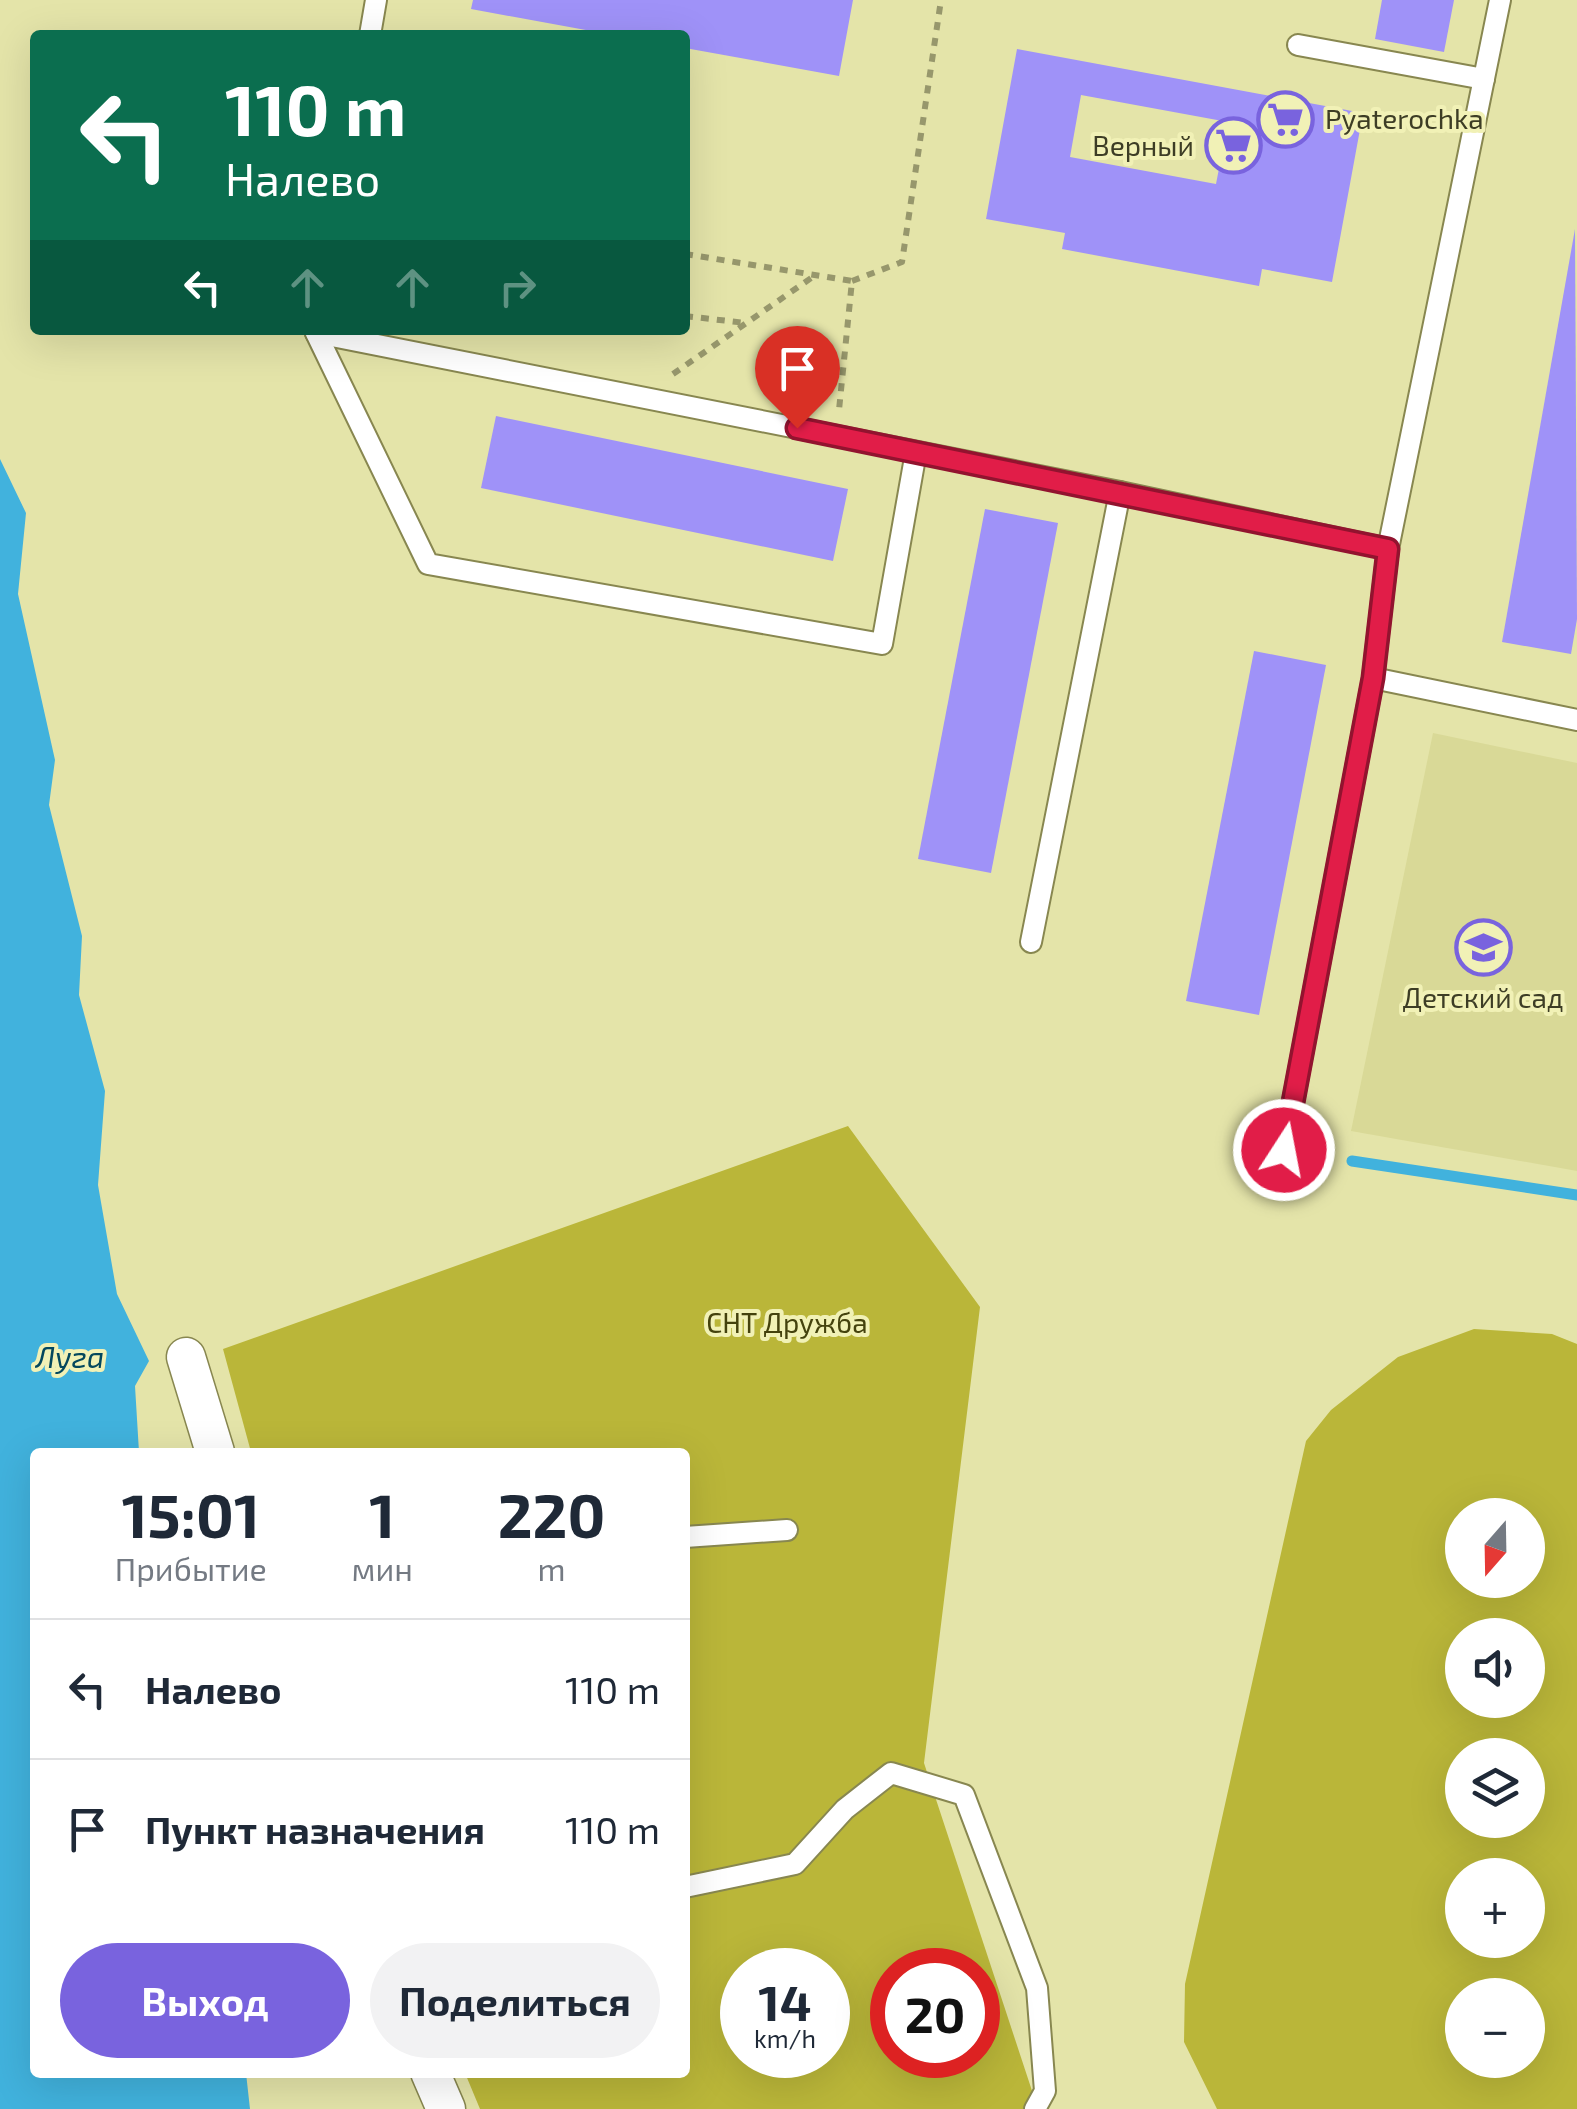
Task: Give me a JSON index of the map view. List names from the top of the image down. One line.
{"water":["Луга"],"parks":["СНТ Дружба"],"places":{"supermarket":["Pyaterochka","Верный"],"school or university":["Детский сад"]},"north":"bottom","page":{"turn":["110 m","Налево"],"eta":["15:01","Прибытие","1","мин","220","m"],"map_buttons":["+","−"],"list":[{"name":"Налево","value":"110 m"},{"name":"Пункт назначения","value":"110 m"}],"buttons":["Выход","Поделиться"],"speed":"14 km/h","limit":"20"}}
